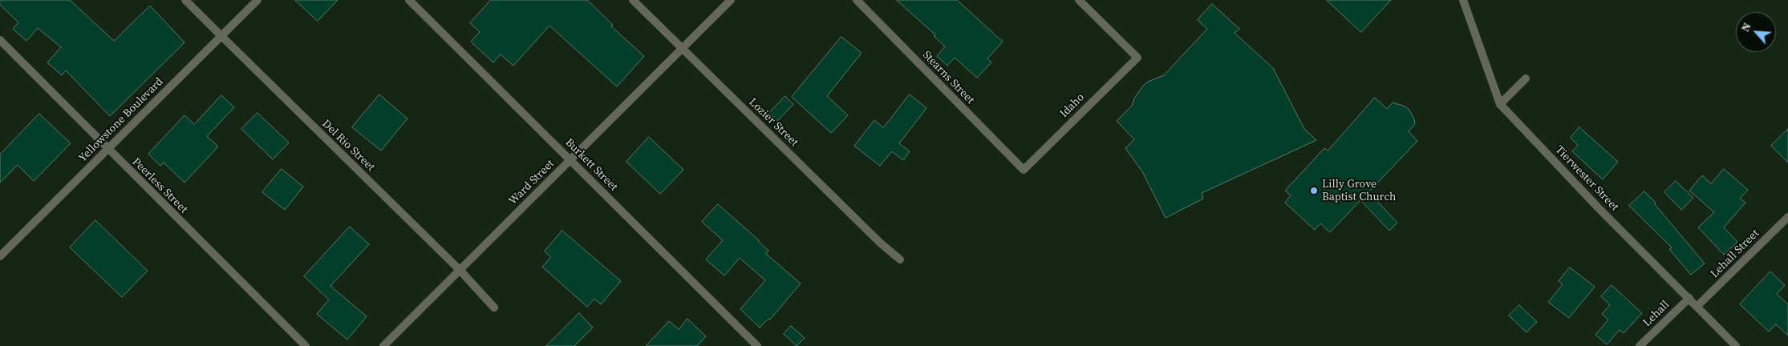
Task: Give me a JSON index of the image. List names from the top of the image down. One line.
{"streets":{"street":["Stearns Street","Idaho","Yellowstone Boulevard","Lozier Street","Del Rio Street","Burkett Street","Tierwester Street","Ward Street","Peerless Street","Lehall Street","Lehall"]},"crossings":[["Stearns Street","Idaho"],["Yellowstone Boulevard","Del Rio Street"],["Yellowstone Boulevard","Peerless Street"],["Lozier Street","Ward Street"],["Del Rio Street","Ward Street"],["Burkett Street","Ward Street"],["Tierwester Street","Lehall Street"],["Tierwester Street","Lehall"]],"places":["Lilly Grove Baptist Church"],"north":"top left"}
